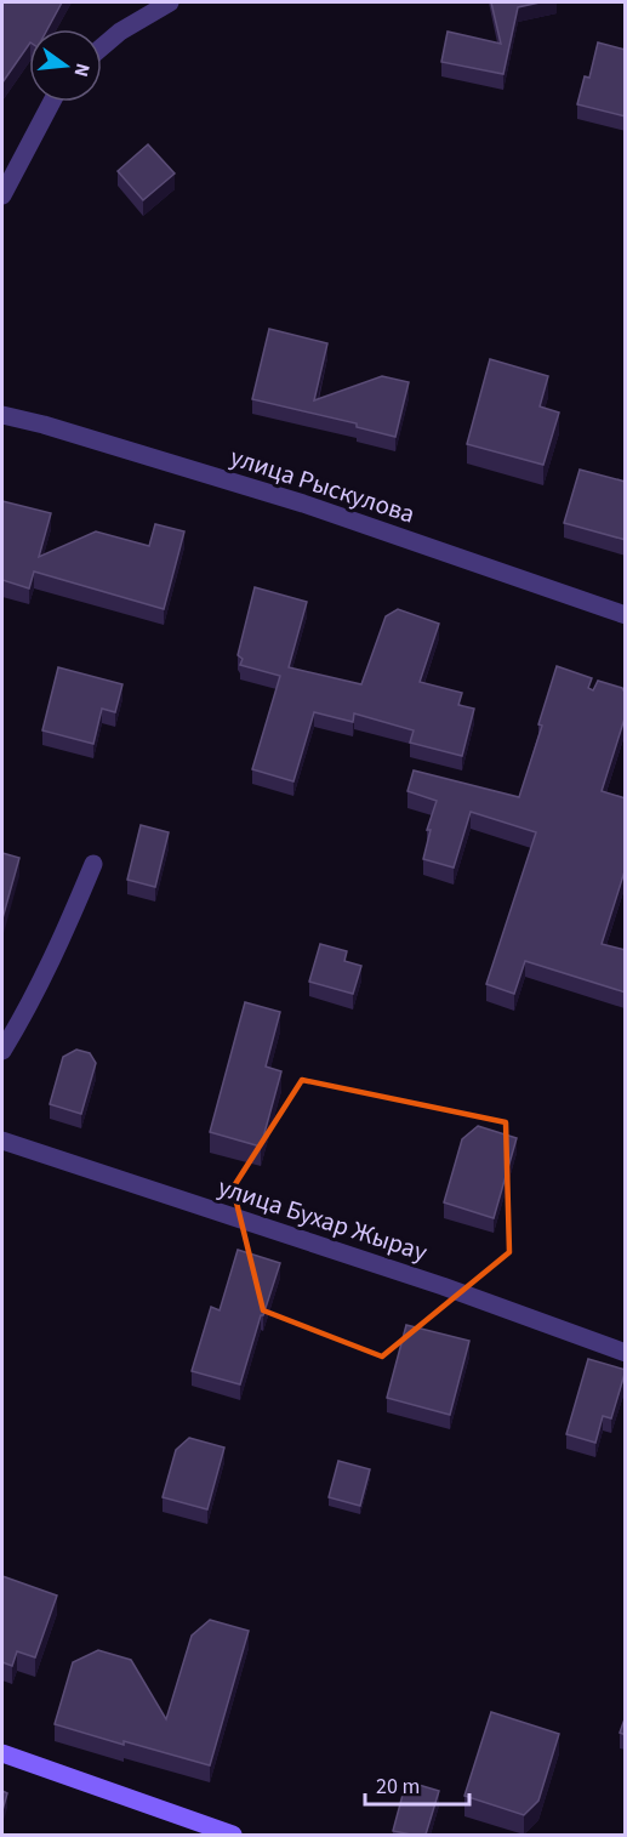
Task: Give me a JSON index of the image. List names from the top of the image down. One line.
{"streets":{"street":["улица Рыскулова","улица Бухар Жырау"]},"scale_bar":"20 m","north":"right"}
